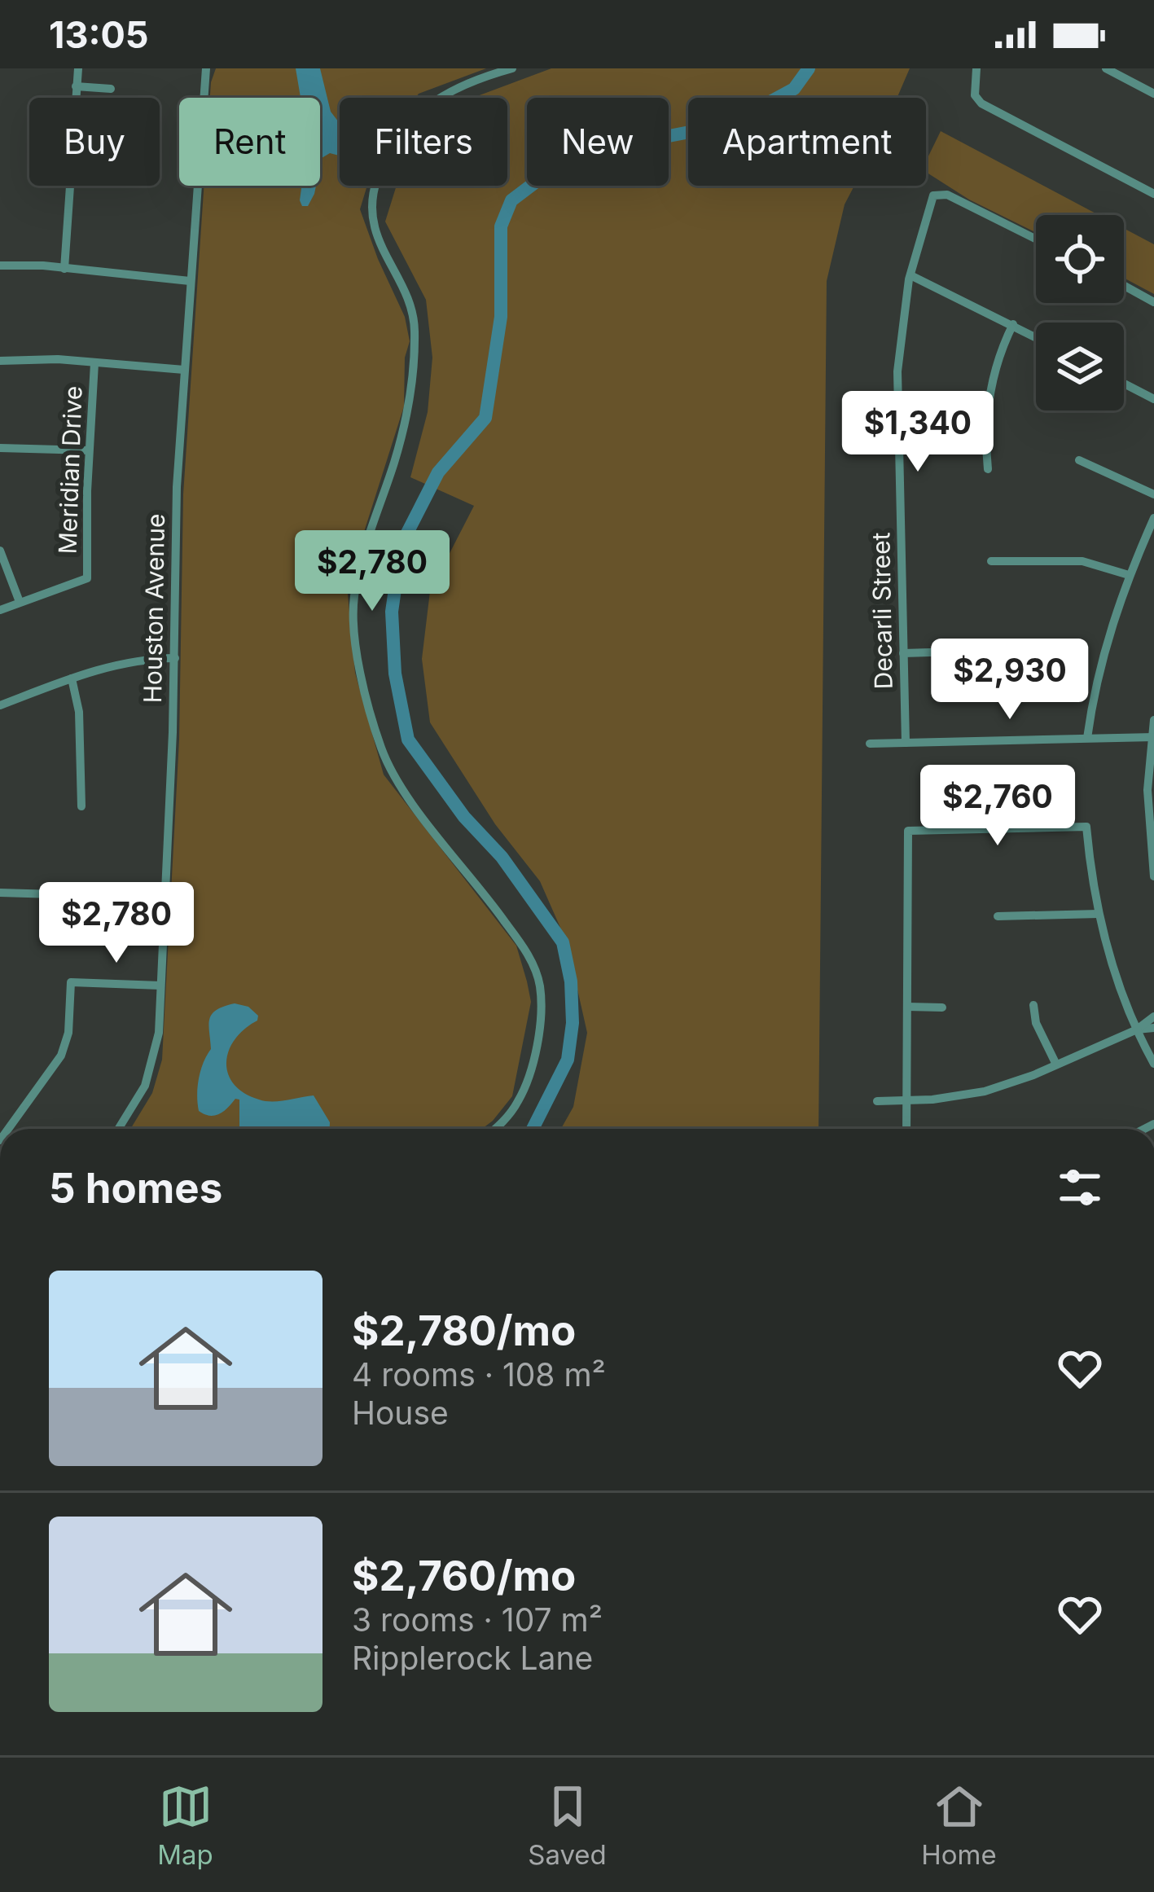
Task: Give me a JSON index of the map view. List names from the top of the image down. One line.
{"streets":{"street":["Meridian Drive","Houston Avenue","Decarli Street"]},"page":{"status":"13:05","chip":["Buy","Rent","Filters","New","Apartment"],"price":["$1,340","$2,780","$2,930","$2,760","$2,780"],"heading":"5 homes","list":[{"name":"$2,780/mo","note":"4 rooms · 108 m² · House"},{"name":"$2,760/mo","note":"3 rooms · 107 m² · Ripplerock Lane"}],"tabs":["Map","Saved","Home"]}}
